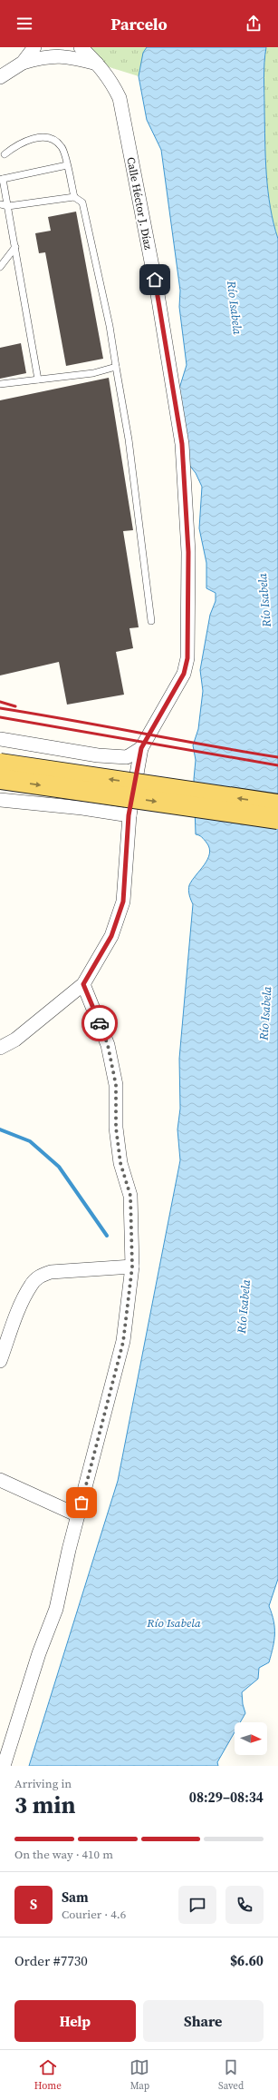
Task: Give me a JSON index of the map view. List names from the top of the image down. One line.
{"streets":{"street":["Calle Héctor J. Díaz"]},"water":["Río Isabela"],"north":"right","page":{"header":"Parcelo","heading":["3 min","Arriving in","08:29–08:34"],"panel":["Sam","Courier · 4.6","Order #7730","$6.60"],"bar":"On the way · 410 m","round":"S","buttons":["Help","Share"],"tabs":["Home","Map","Saved"]}}
